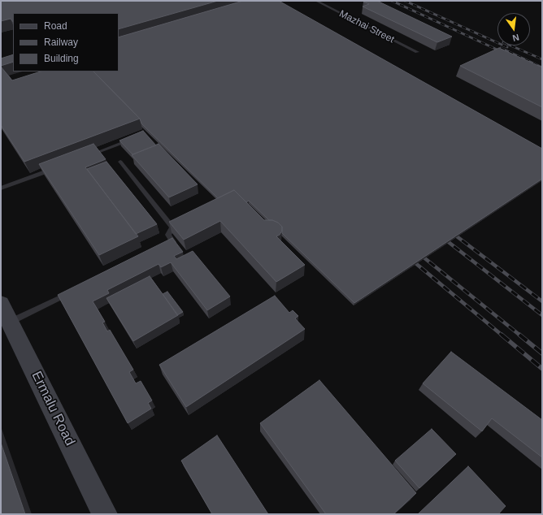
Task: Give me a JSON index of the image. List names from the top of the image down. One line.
{"streets":{"street":["Ermalu Road"],"lane":["Mazhai Street"]},"legend":["Road","Railway","Building"],"north":"bottom"}
